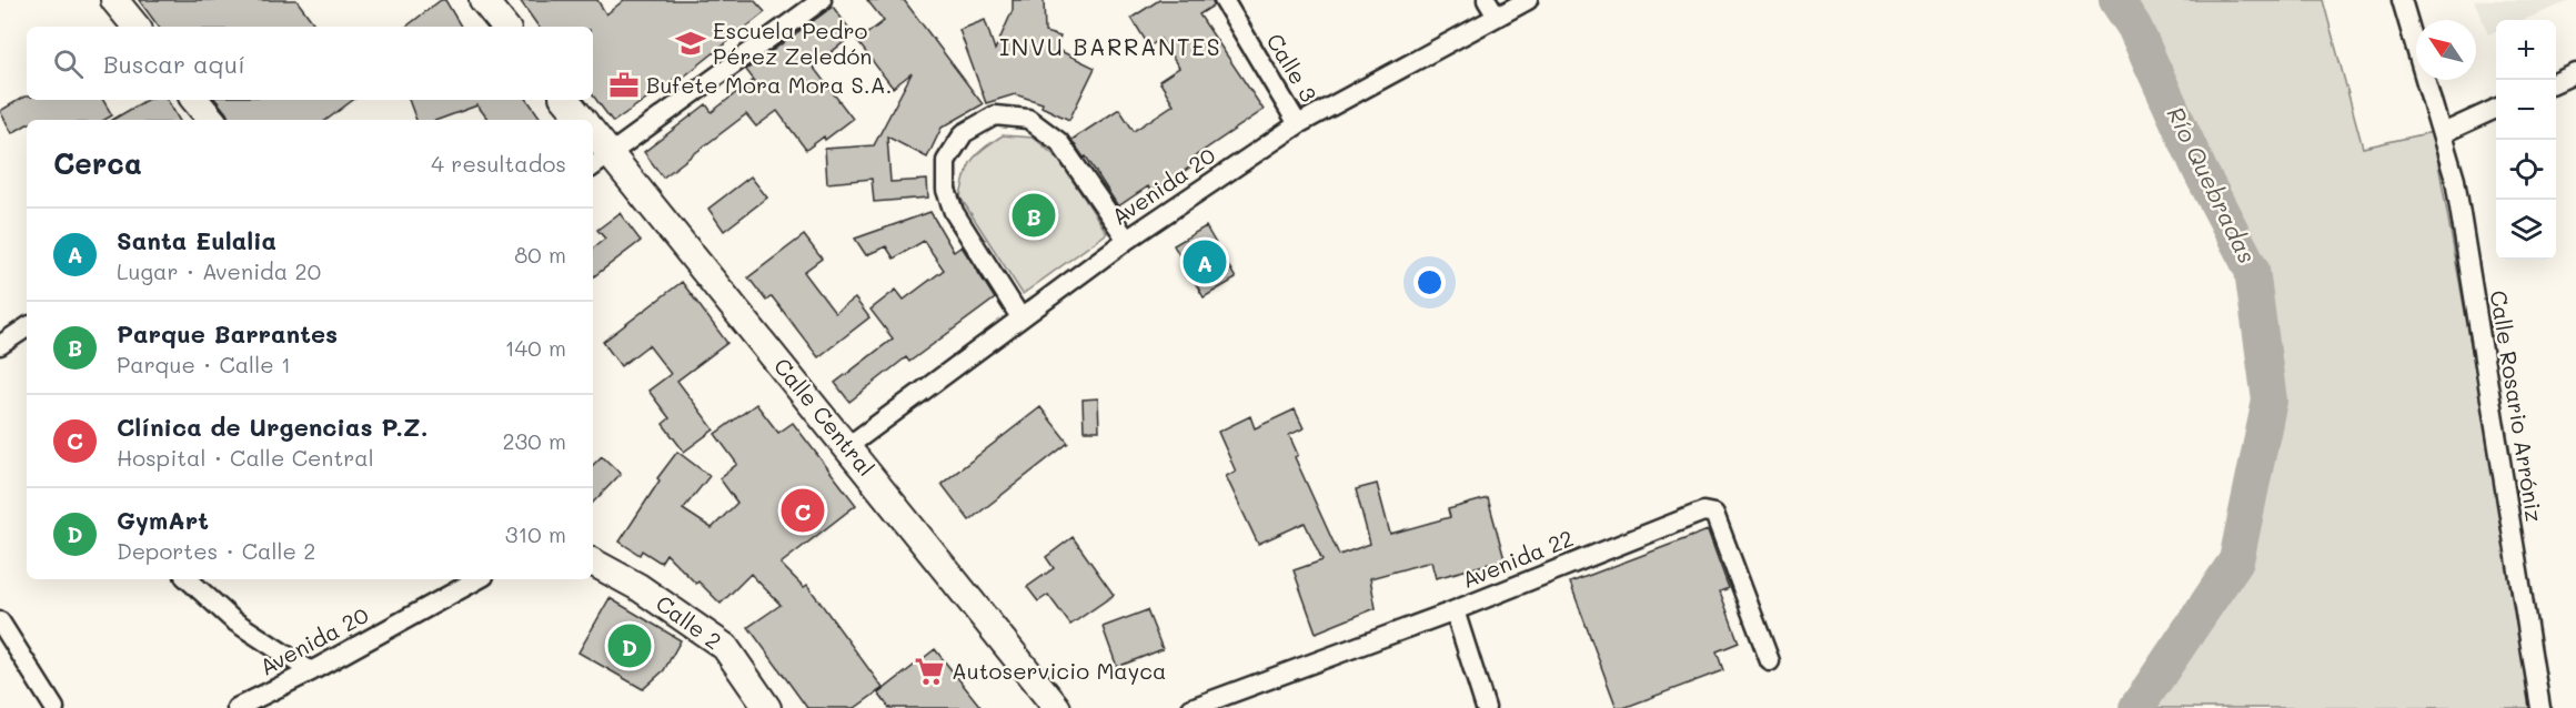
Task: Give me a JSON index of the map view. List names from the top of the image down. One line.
{"streets":{"main road":["Calle Central","Calle 2"],"street":["Calle 3","Avenida 20","Calle Rosario Arróniz","Avenida 22"]},"crossings":[["Calle 3","Avenida 20"],["Avenida 20","Calle Central"]],"districts":["INVU BARRANTES"],"water":["Río Quebradas"],"places":{"school or university":["Escuela Pedro Pérez Zeledón"],"office":["Bufete Mora Mora S.A."],"supermarket":["Autoservicio Mayca"]},"north":"top left","page":{"map_buttons":["+","−"],"search":"Buscar aquí","heading":["Cerca","4 resultados"],"pins":["B","A","C","D"],"list":[{"mark":"A","name":"Santa Eulalia","note":"Lugar · Avenida 20","value":"80 m"},{"mark":"B","name":"Parque Barrantes","note":"Parque · Calle 1","value":"140 m"},{"mark":"C","name":"Clínica de Urgencias P.Z.","note":"Hospital · Calle Central","value":"230 m"},{"mark":"D","name":"GymArt","note":"Deportes · Calle 2","value":"310 m"}]}}
